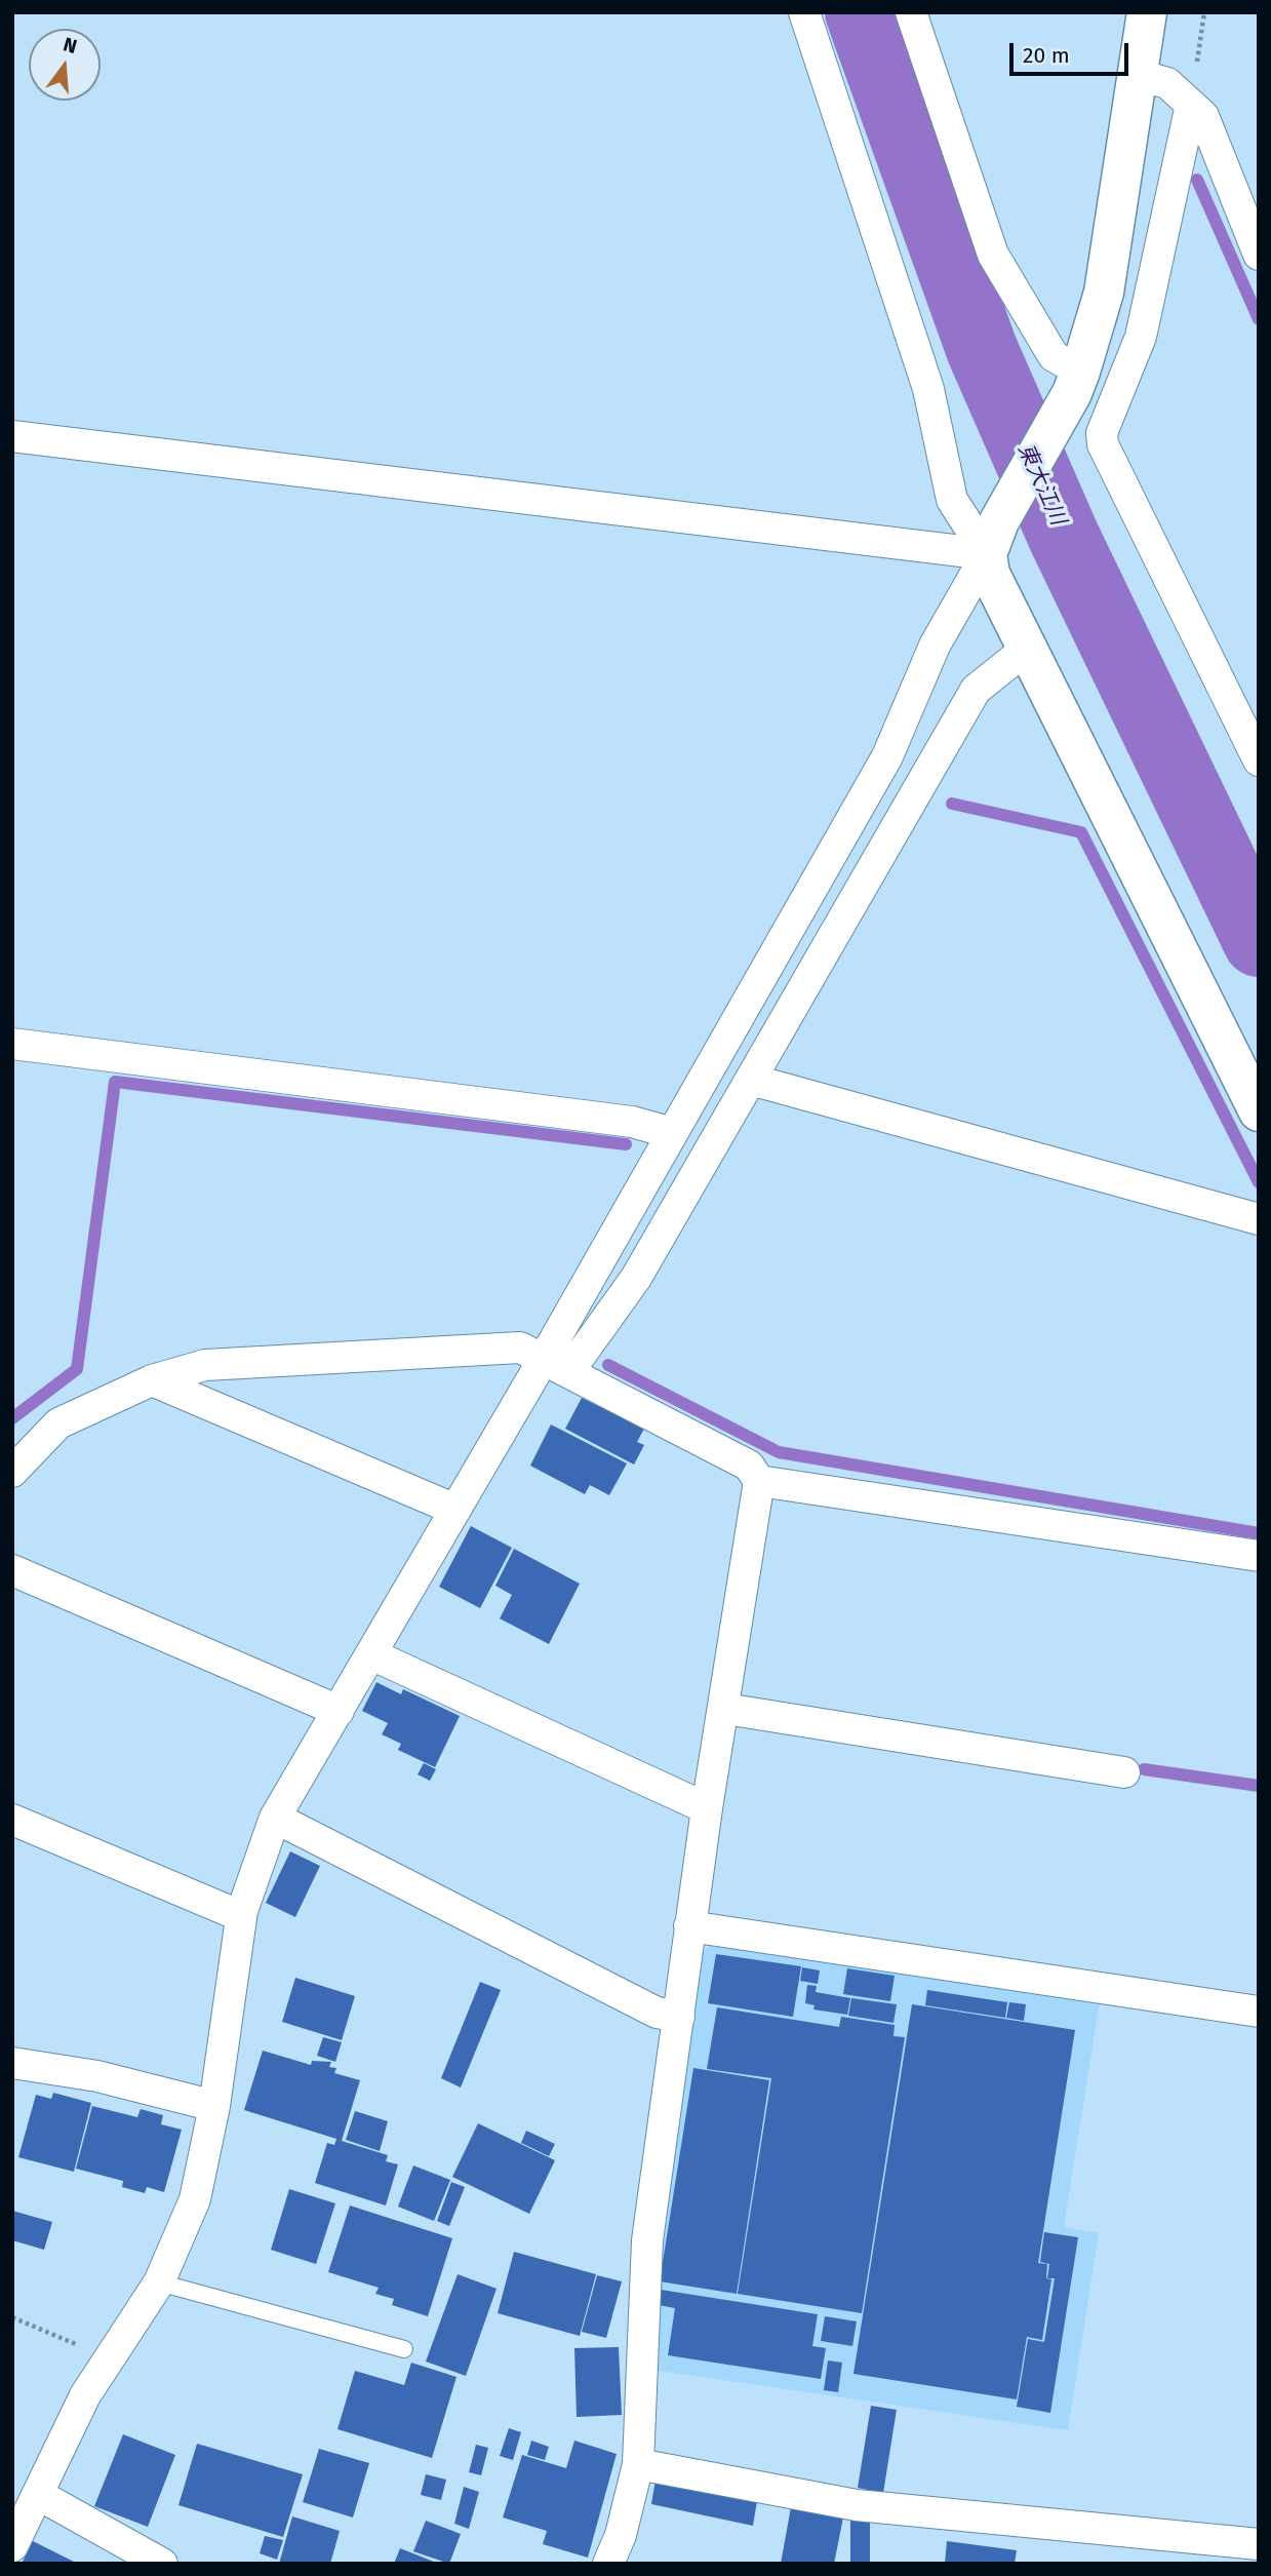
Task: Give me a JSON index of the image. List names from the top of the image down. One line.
{"water":["東大江川"],"scale_bar":"20 m","north":"top"}
